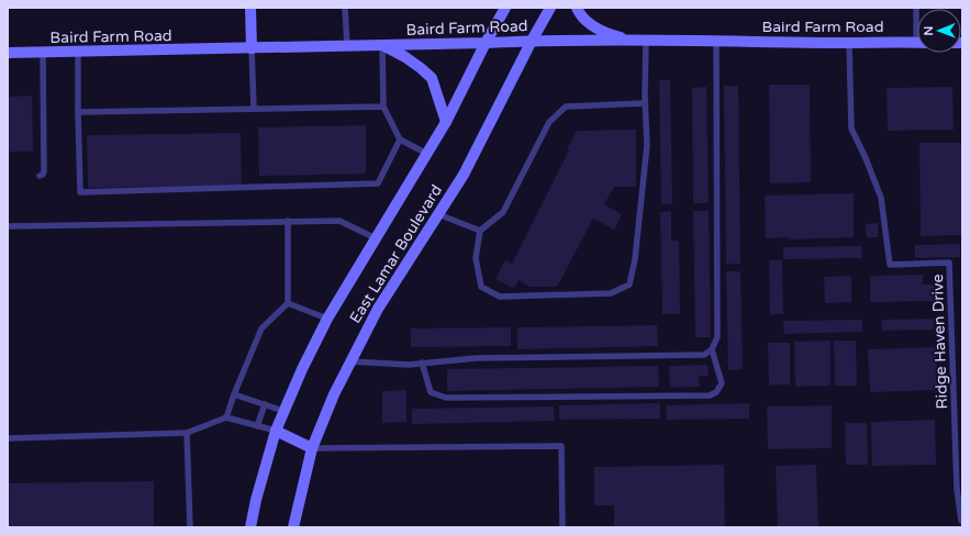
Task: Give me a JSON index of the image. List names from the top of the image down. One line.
{"streets":{"main road":["Baird Farm Road","East Lamar Boulevard"],"lane":["Ridge Haven Drive"]},"crossings":[["Baird Farm Road","East Lamar Boulevard"],["Baird Farm Road","Ridge Haven Drive"]],"north":"left"}
